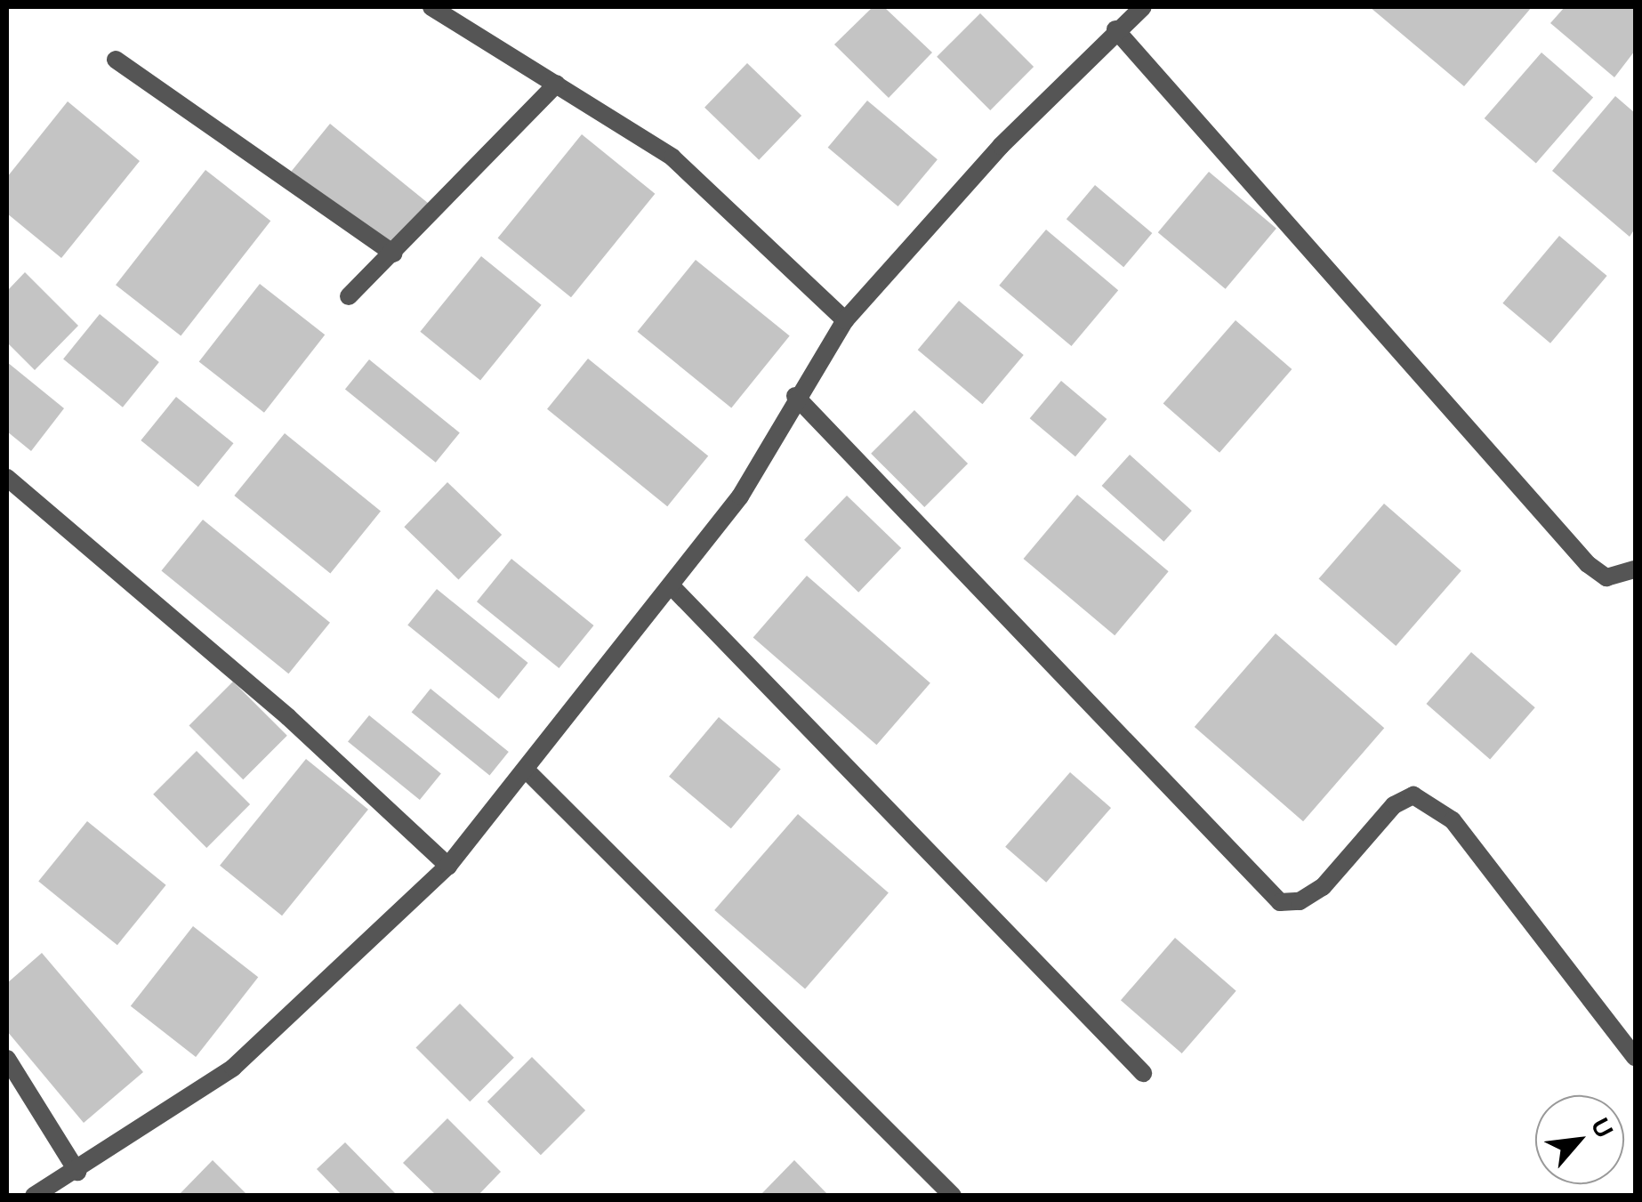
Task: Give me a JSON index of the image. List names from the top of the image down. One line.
{"north":"top right"}
